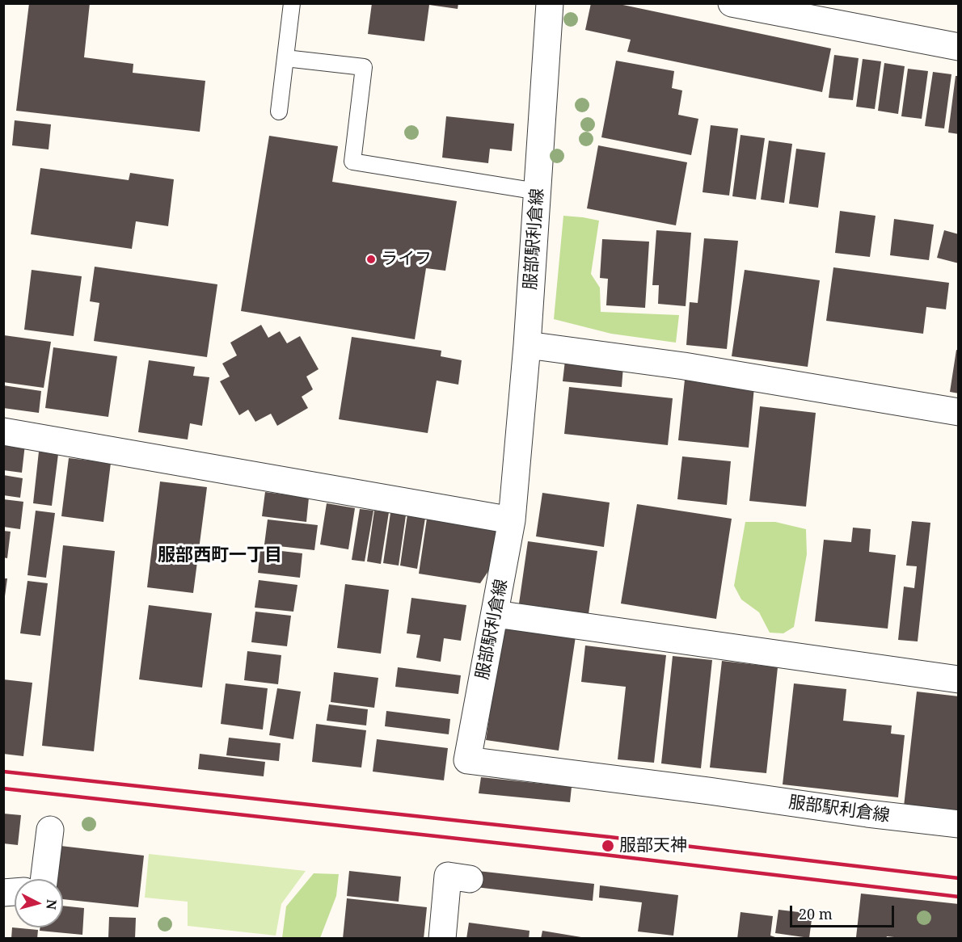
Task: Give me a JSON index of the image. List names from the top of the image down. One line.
{"streets":{"street":["服部駅利倉線"]},"districts":["服部西町一丁目"],"places":["ライフ","服部天神"],"scale_bar":"20 m","north":"right"}
